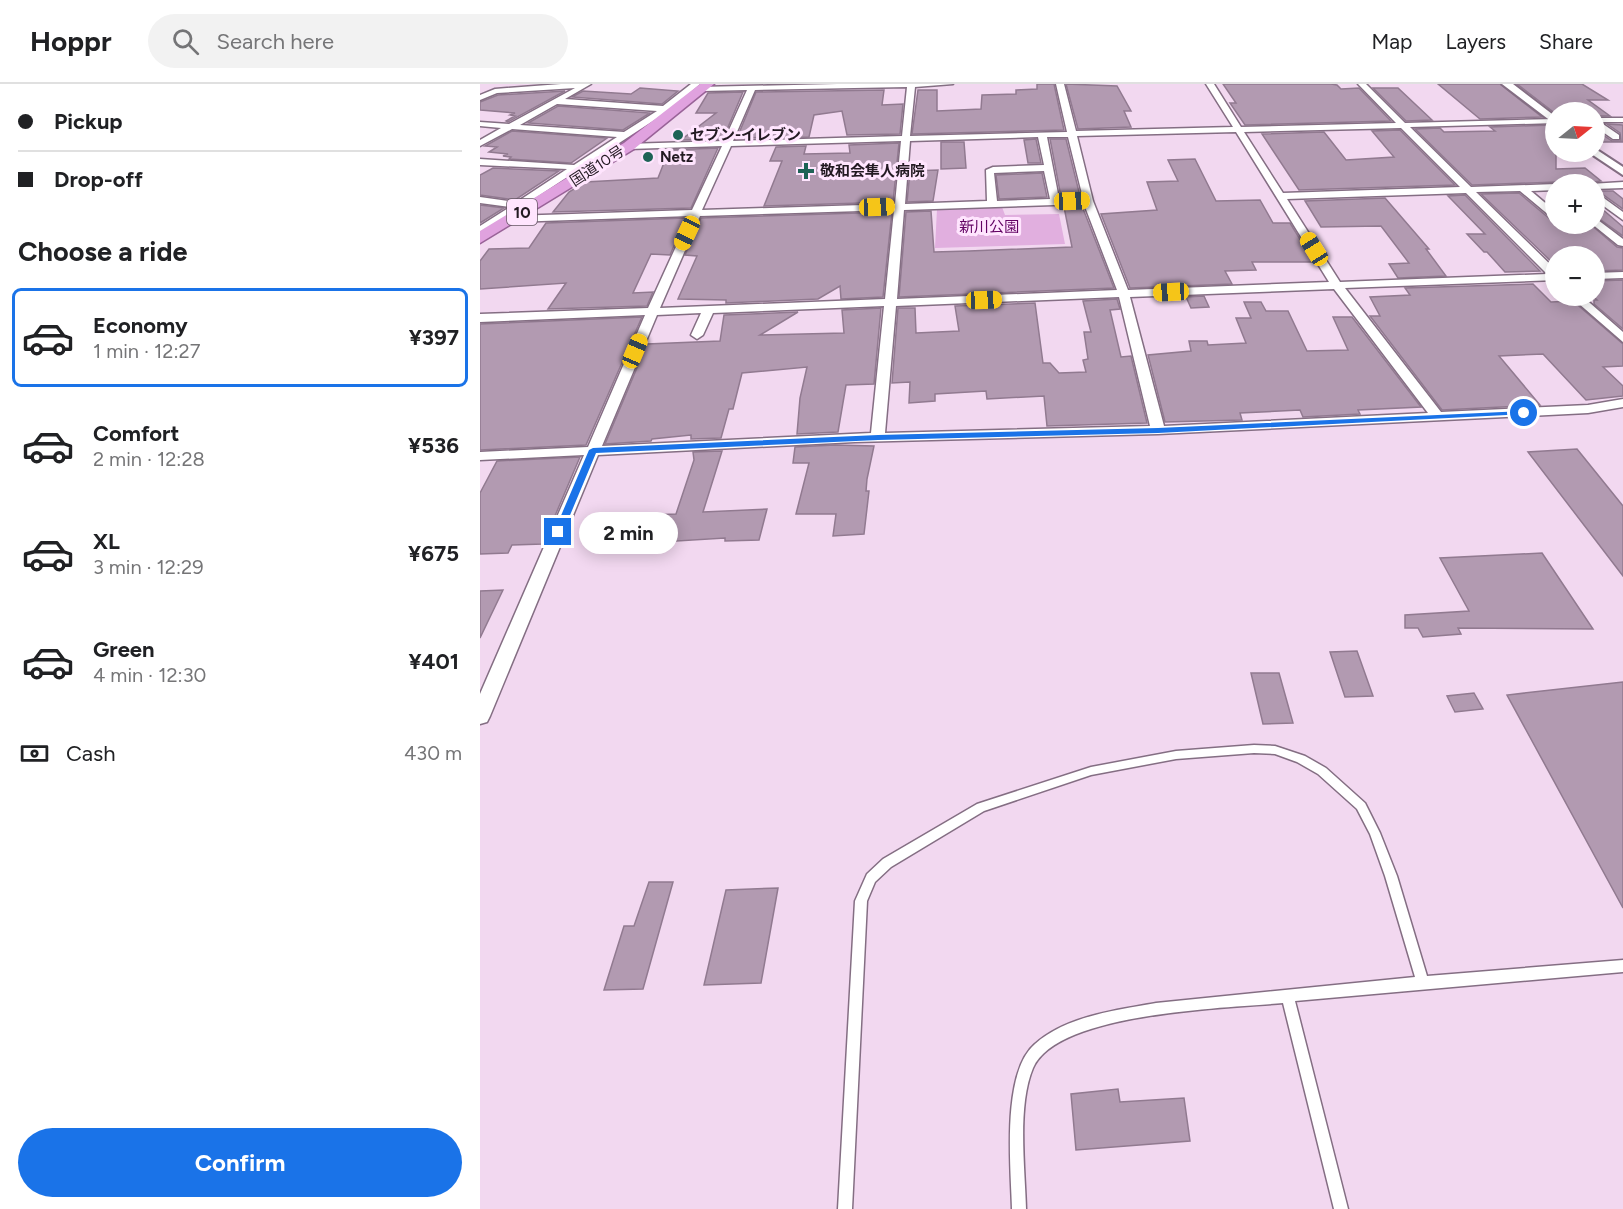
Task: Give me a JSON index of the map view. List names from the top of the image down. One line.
{"streets":{"highway":["国道10号","10"]},"parks":["新川公園"],"places":{"other":["セブン-イレブン","Netz"],"health":["敬和会隼人病院"]},"north":"right","page":{"header":"Hoppr","search":"Search here","nav":["Map","Layers","Share"],"banner":["Pickup","Drop-off"],"map_buttons":["+","−"],"heading":"Choose a ride","list":[{"name":"Economy","note":"1 min · 12:27","value":"¥397"},{"name":"Comfort","note":"2 min · 12:28","value":"¥536"},{"name":"XL","note":"3 min · 12:29","value":"¥675"},{"name":"Green","note":"4 min · 12:30","value":"¥401"}],"bubble":"2 min","pay":["Cash","430 m"],"buttons":"Confirm"}}
